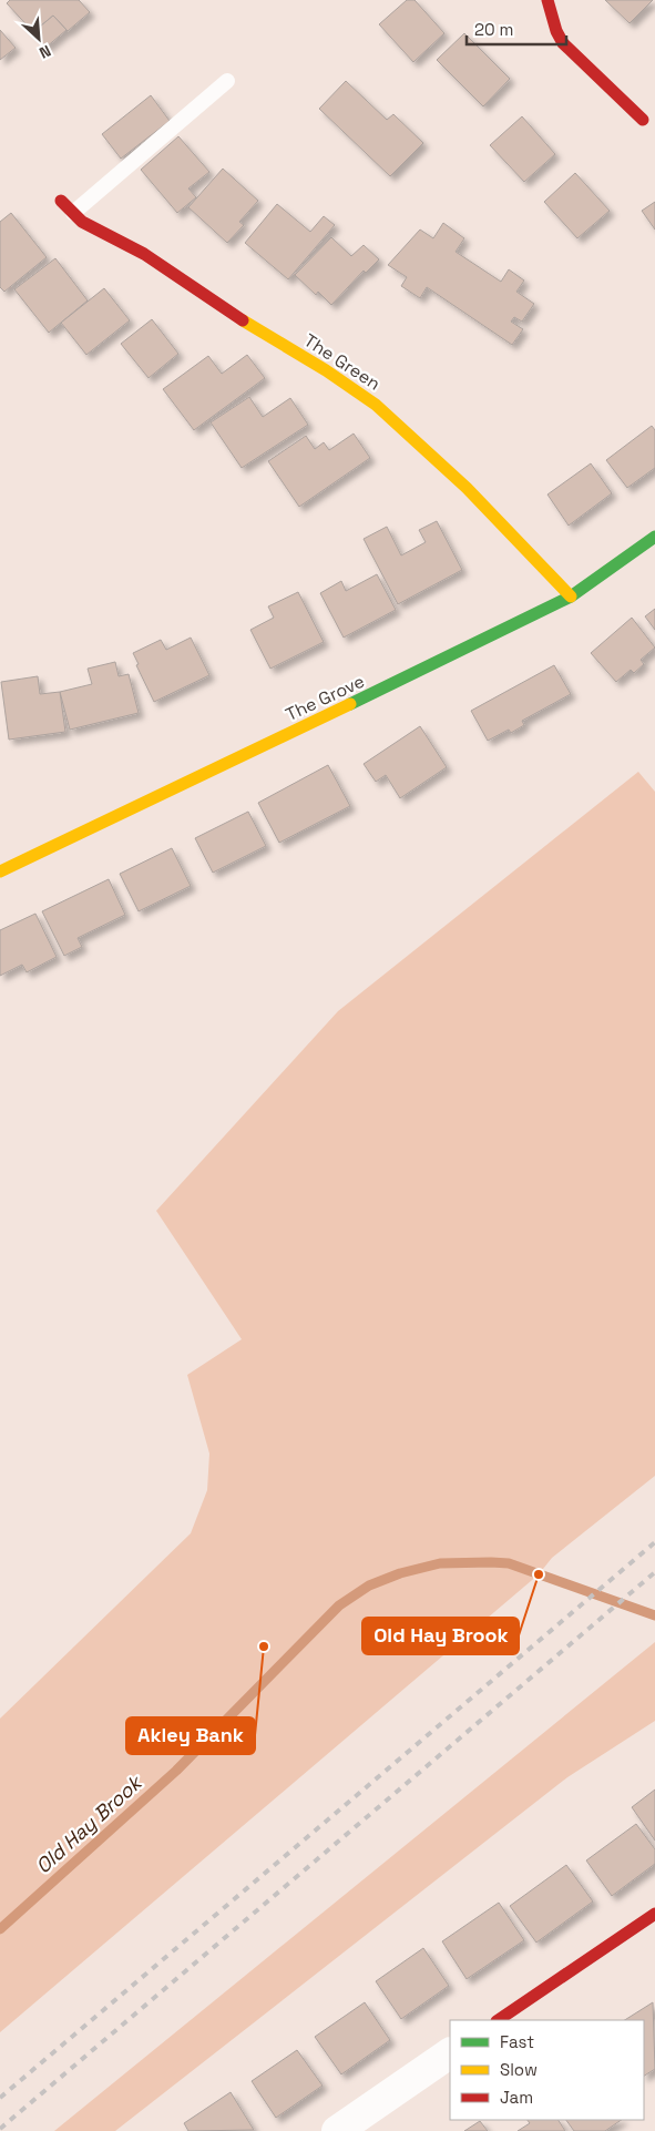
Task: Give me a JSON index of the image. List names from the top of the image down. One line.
{"streets":{"street":["The Green","The Grove"]},"crossings":[["The Green","The Grove"]],"water":["Old Hay Brook"],"places":["Old Hay Brook","Akley Bank"],"legend":["Fast","Slow","Jam"],"scale_bar":"20 m","north":"bottom right"}
